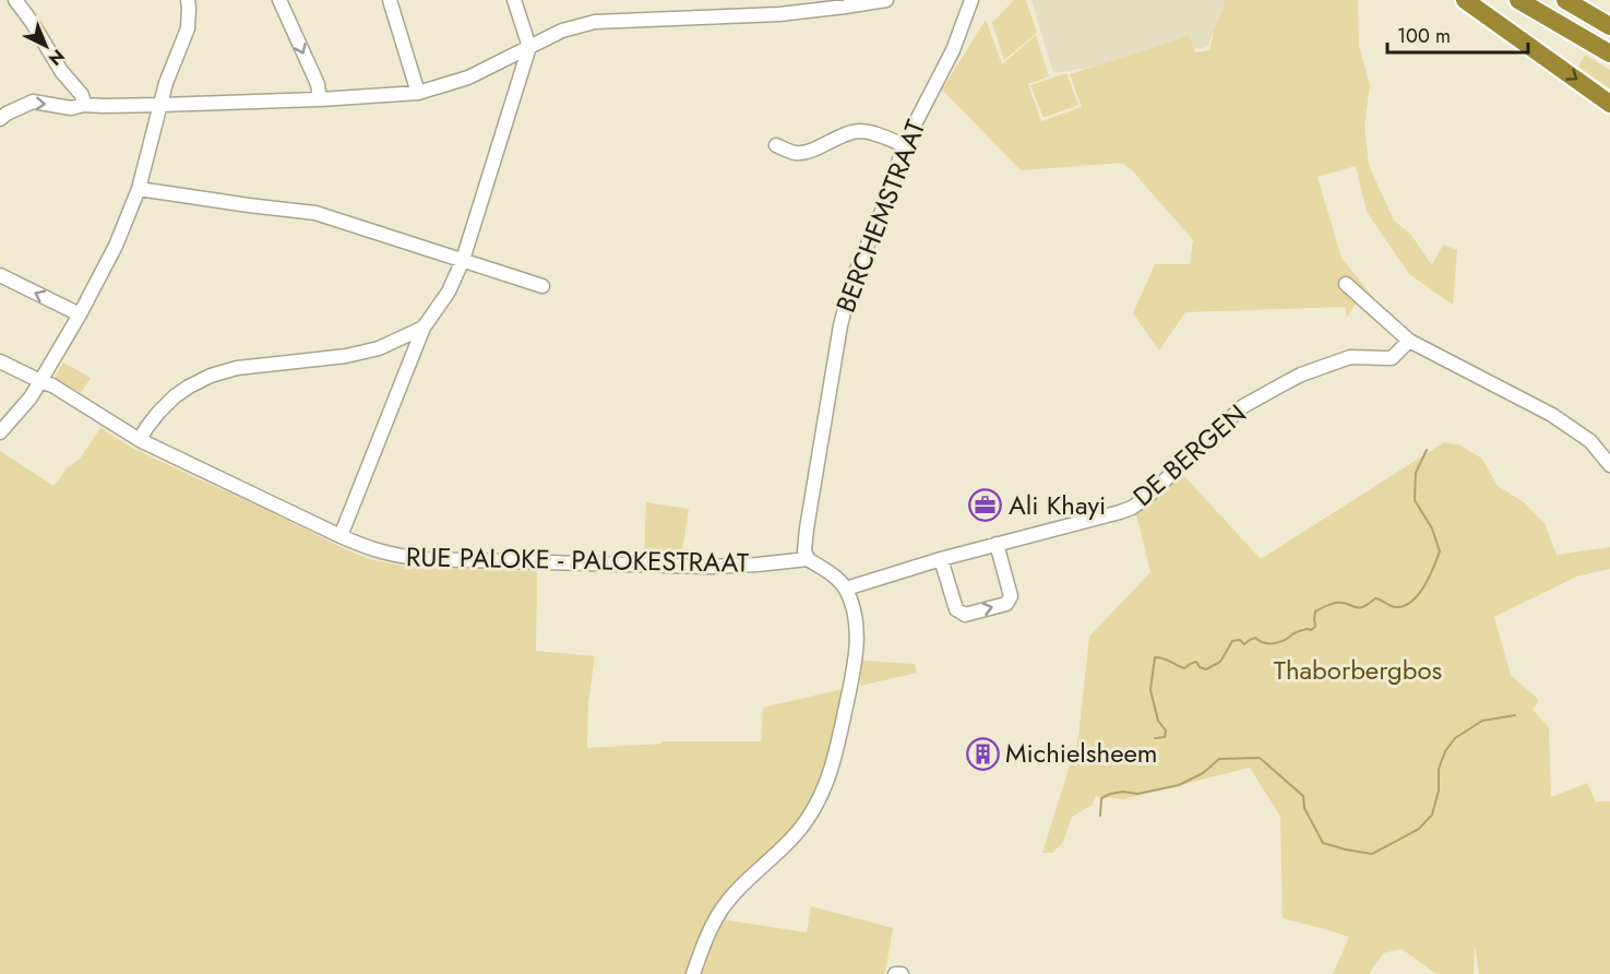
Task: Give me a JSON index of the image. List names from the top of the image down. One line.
{"streets":{"street":["BERCHEMSTRAAT","DE BERGEN","RUE PALOKE - PALOKESTRAAT"]},"crossings":[["BERCHEMSTRAAT","RUE PALOKE - PALOKESTRAAT"]],"parks":["Thaborbergbos"],"places":{"office":["Ali Khayi"],"building":["Michielsheem"]},"scale_bar":"100 m","north":"bottom right"}
